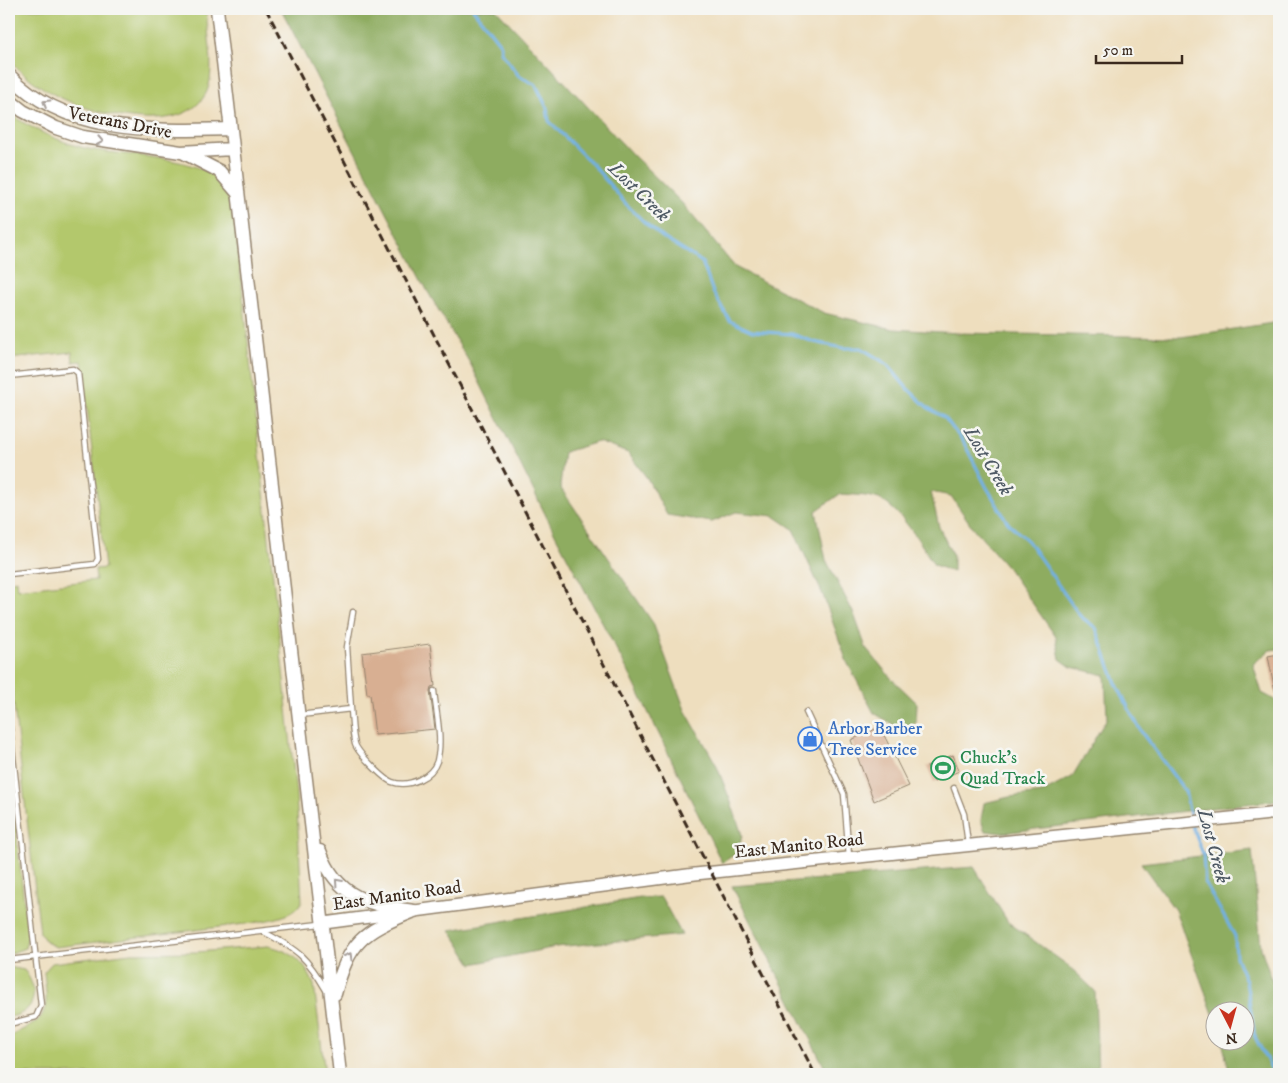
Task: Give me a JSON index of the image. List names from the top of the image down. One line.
{"streets":{"main road":["Veterans Drive"],"street":["East Manito Road"]},"water":["Lost Creek"],"places":{"shop":["Arbor Barber Tree Service"],"sports":["Chuck's Quad Track"]},"scale_bar":"50 m","north":"bottom"}
